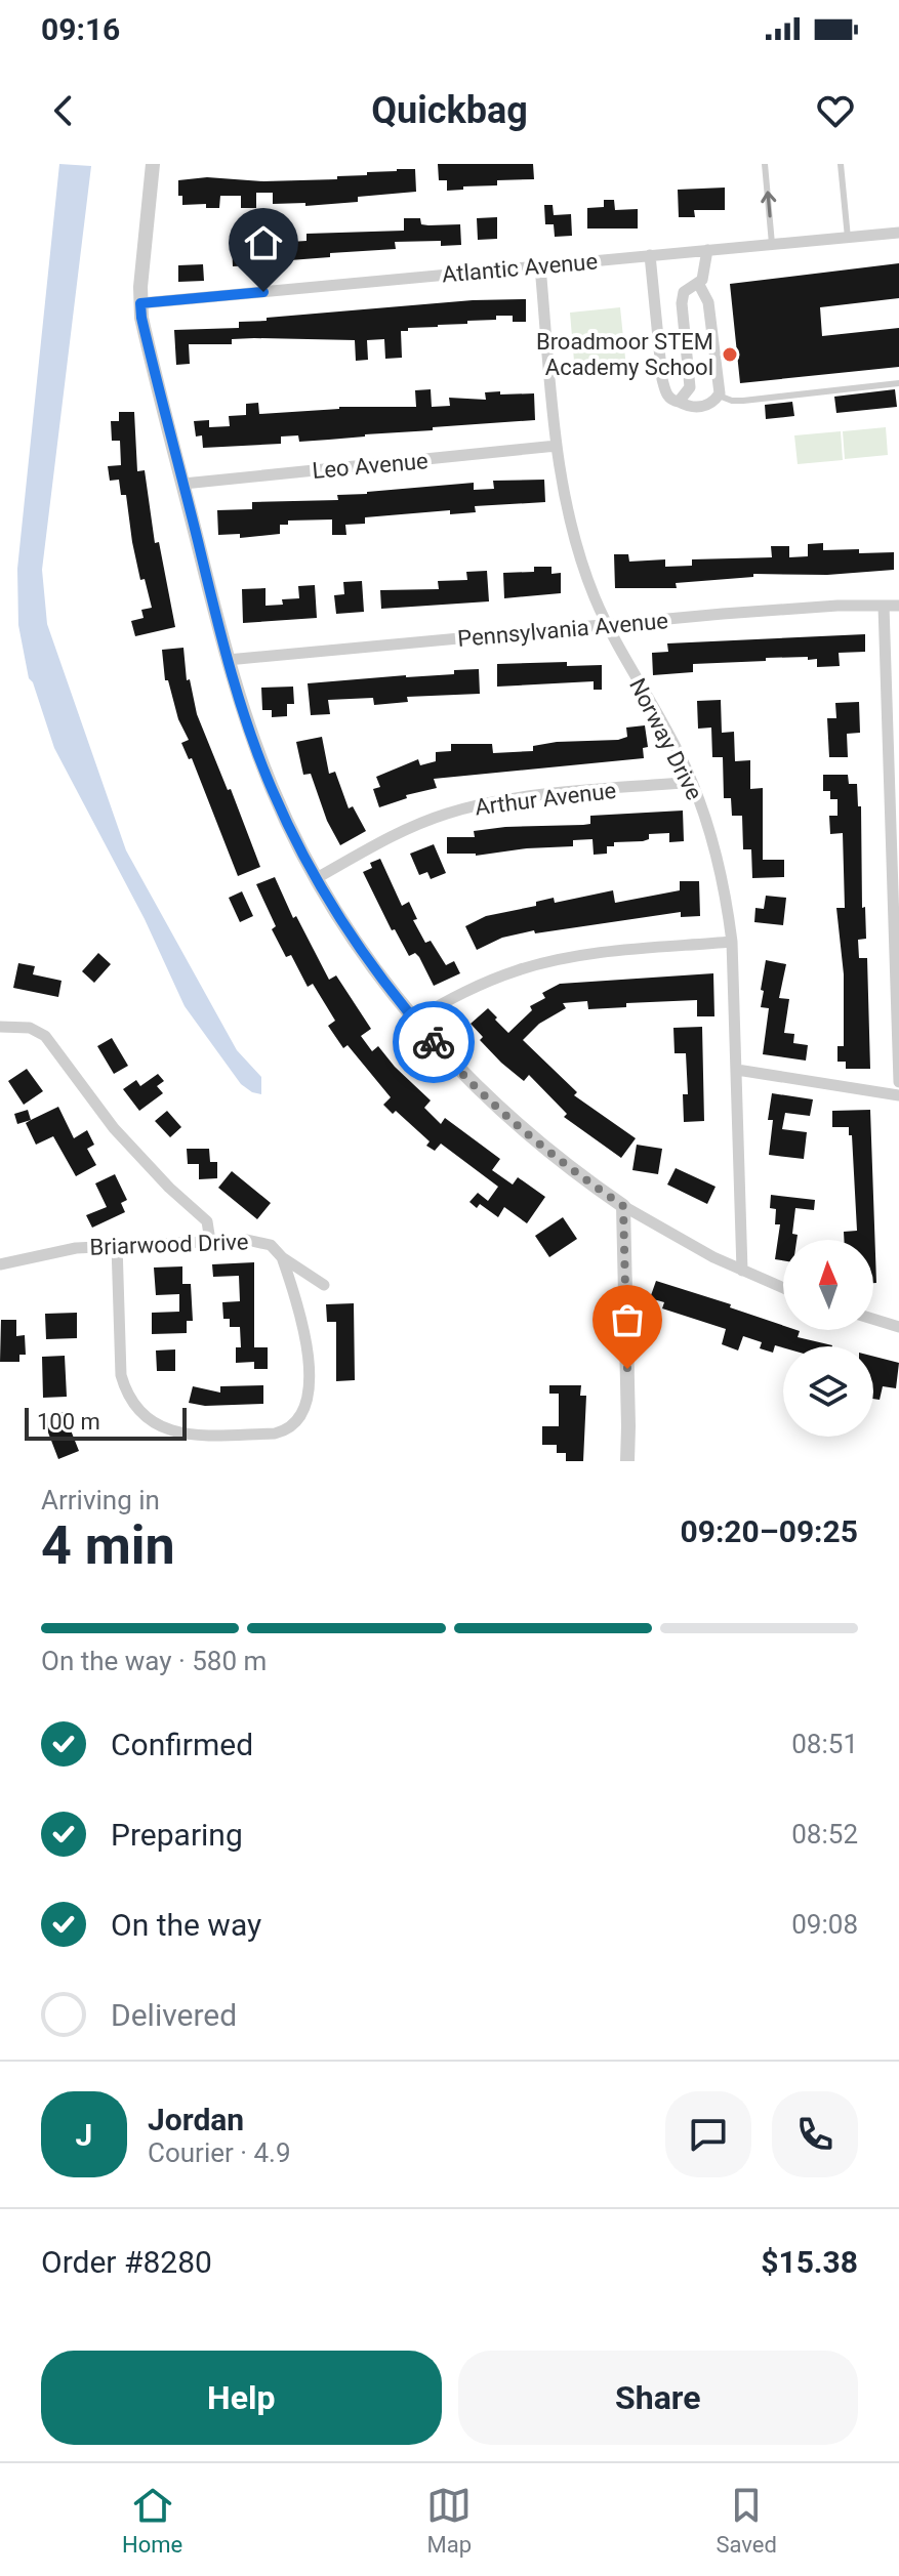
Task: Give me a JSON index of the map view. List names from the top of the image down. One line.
{"streets":{"street":["Atlantic Avenue","Leo Avenue","Pennsylvania Avenue","Norway Drive","Arthur Avenue","Briarwood Drive"]},"crossings":[["Atlantic Avenue","Norway Drive"],["Leo Avenue","Norway Drive"],["Pennsylvania Avenue","Norway Drive"],["Norway Drive","Arthur Avenue"]],"places":["Broadmoor STEM Academy School"],"scale_bar":"100 m","north":"top","page":{"status":"09:16","header":"Quickbag","scale":"100 m","heading":["4 min","Arriving in","09:20–09:25"],"panel":["Jordan","Courier · 4.9","Order #8280","$15.38"],"bar":"On the way · 580 m","list":[["Confirmed","08:51"],["Preparing","08:52"],["On the way","09:08"],"Delivered"],"round":"J","buttons":["Help","Share"],"tabs":["Home","Map","Saved"]}}
